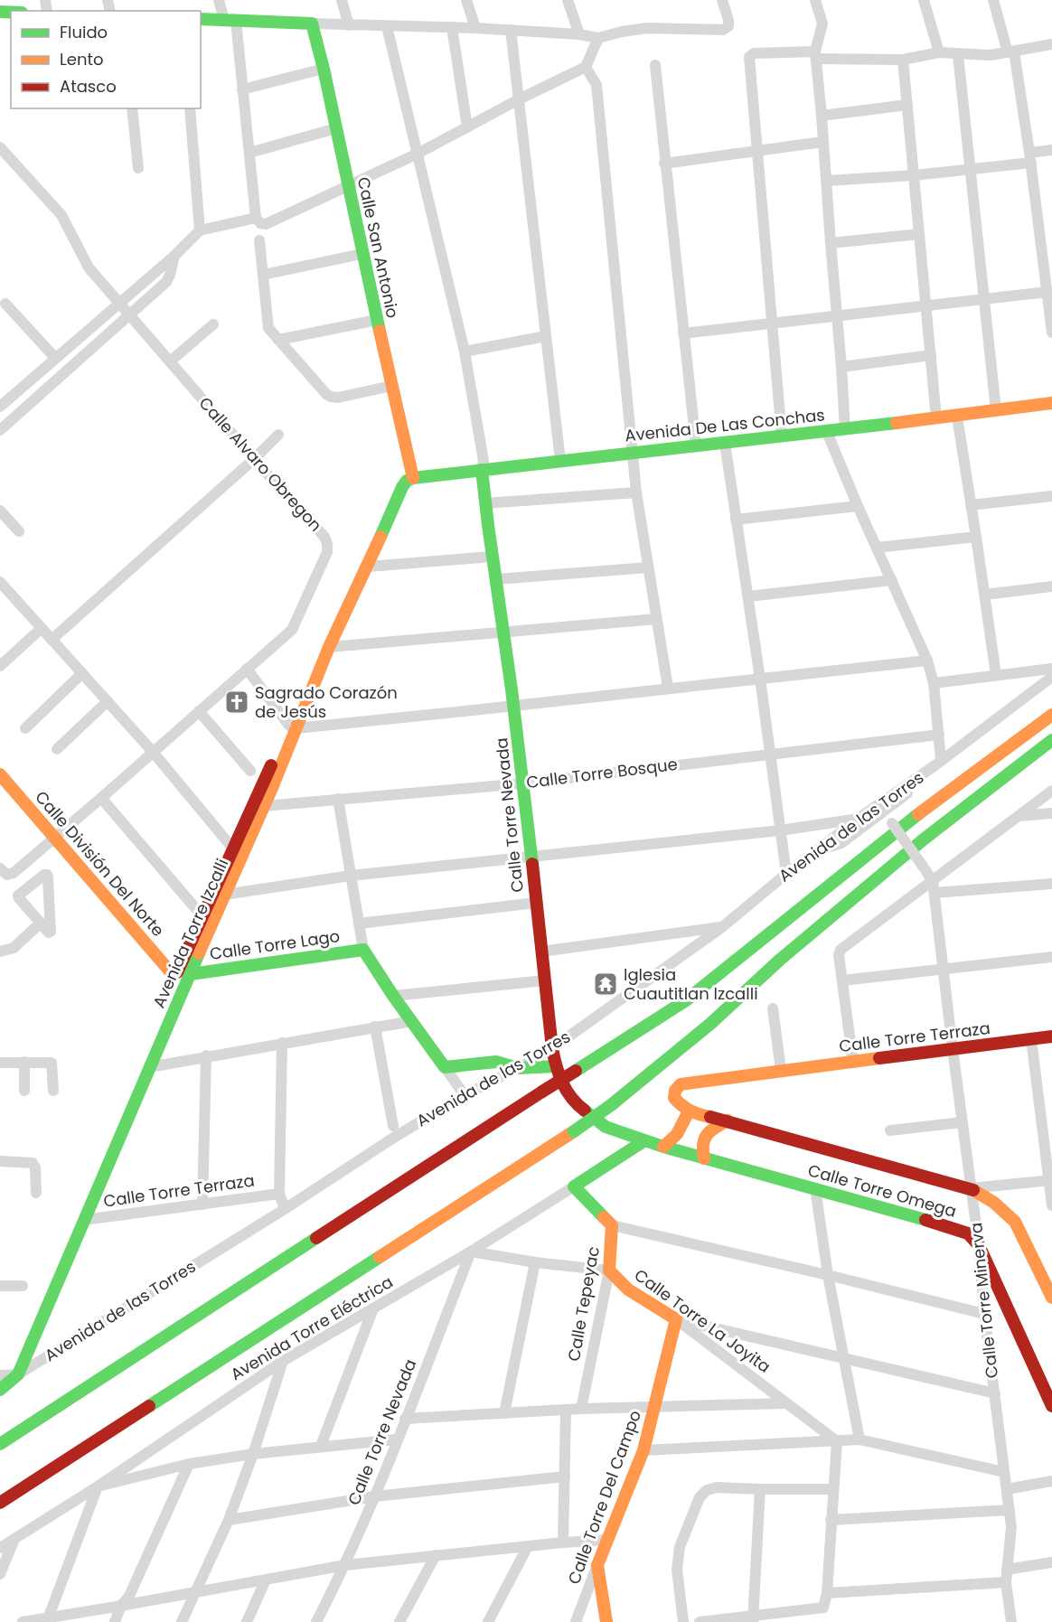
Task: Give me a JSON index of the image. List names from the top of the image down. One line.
{"streets":{"main road":["Calle San Antonio","Avenida De Las Conchas","Calle Torre Nevada","Calle División Del Norte","Avenida Torre Izcalli","Calle Torre Lago","Calle Torre Terraza","Calle Torre Omega","Calle Tepeyac","Calle Torre La Joyita","Avenida Torre Eléctrica","Calle Torre Del Campo"],"street":["Calle Alvaro Obregon","Calle Torre Bosque","Avenida de las Torres","Calle Torre Minerva"]},"crossings":[["Calle San Antonio","Avenida De Las Conchas"],["Calle San Antonio","Avenida Torre Izcalli"],["Avenida De Las Conchas","Calle Torre Nevada"],["Avenida De Las Conchas","Avenida Torre Izcalli"],["Calle Alvaro Obregon","Calle División Del Norte"],["Calle Torre Bosque","Calle Torre Nevada"],["Calle Torre Bosque","Avenida Torre Izcalli"],["Calle Torre Nevada","Avenida de las Torres"],["Calle Torre Nevada","Calle Torre Omega"],["Calle Torre Nevada","Calle Torre La Joyita"],["Calle Torre Nevada","Avenida Torre Eléctrica"],["Avenida de las Torres","Avenida Torre Izcalli"],["Avenida Torre Izcalli","Calle Torre Lago"],["Avenida Torre Izcalli","Calle Torre Terraza"],["Calle Torre Terraza","Calle Torre Omega"],["Calle Torre Terraza","Calle Torre Minerva"],["Calle Torre Omega","Calle Torre Minerva"],["Calle Torre Omega","Avenida Torre Eléctrica"],["Calle Tepeyac","Calle Torre La Joyita"],["Calle Torre La Joyita","Avenida Torre Eléctrica"],["Calle Torre La Joyita","Calle Torre Del Campo"]],"places":{"church":["Sagrado Corazón de Jesús"],"temple":["Iglesia Cuautitlan Izcalli"]},"legend":["Fluido","Lento","Atasco"]}
